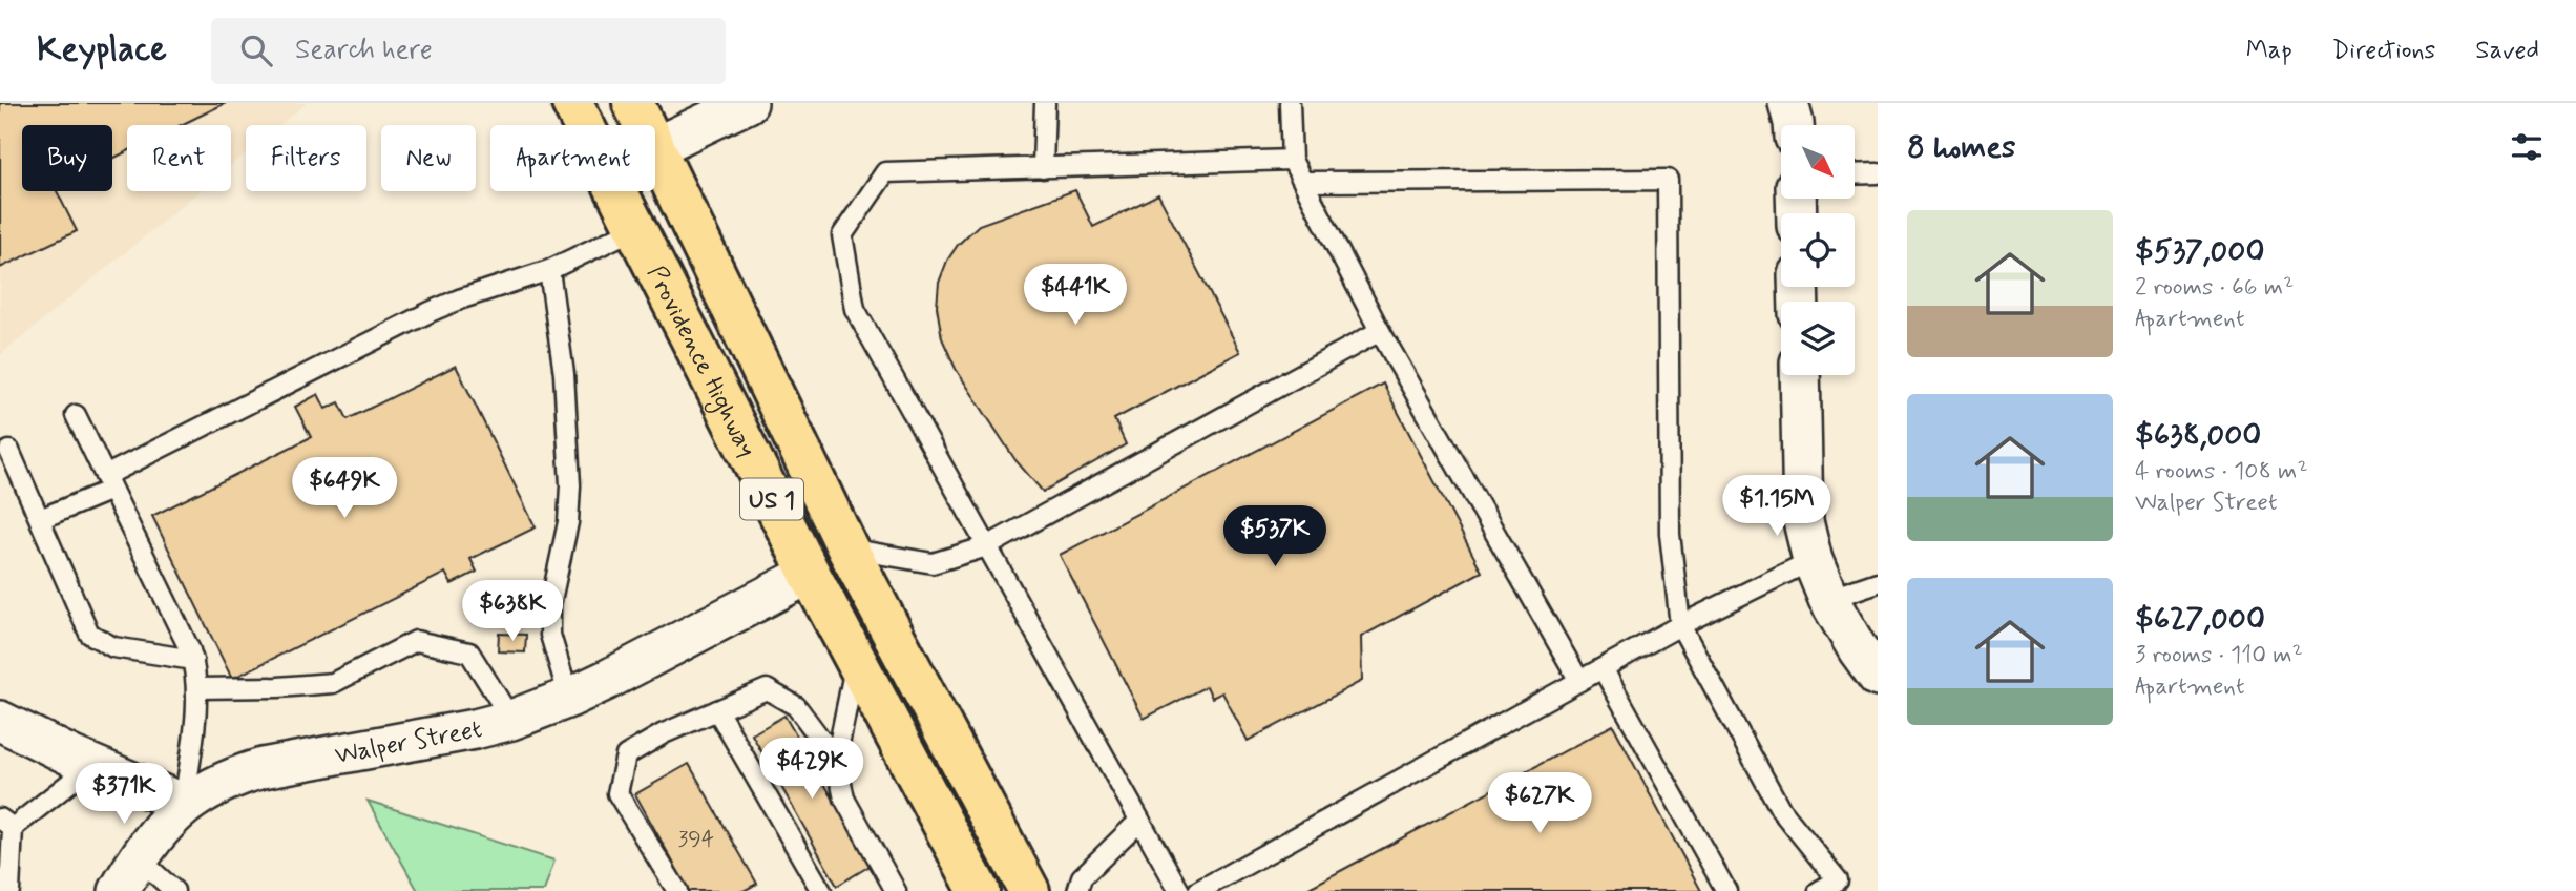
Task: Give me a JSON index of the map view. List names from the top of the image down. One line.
{"streets":{"main road":["Providence Highway","US 1"],"street":["Walper Street"]},"crossings":[["Providence Highway","Walper Street"]],"house_numbers":["394"],"north":"bottom right","page":{"header":"Keyplace","search":"Search here","nav":["Map","Directions","Saved"],"heading":"8 homes","chip":["Buy","Rent","Filters","New","Apartment"],"list":[{"name":"$537,000","note":"2 rooms · 66 m² · Apartment"},{"name":"$638,000","note":"4 rooms · 108 m² · Walper Street"},{"name":"$627,000","note":"3 rooms · 110 m² · Apartment"}],"price":["$441K","$649K","$1.15M","$537K","$638K","$429K","$371K","$627K"]}}
